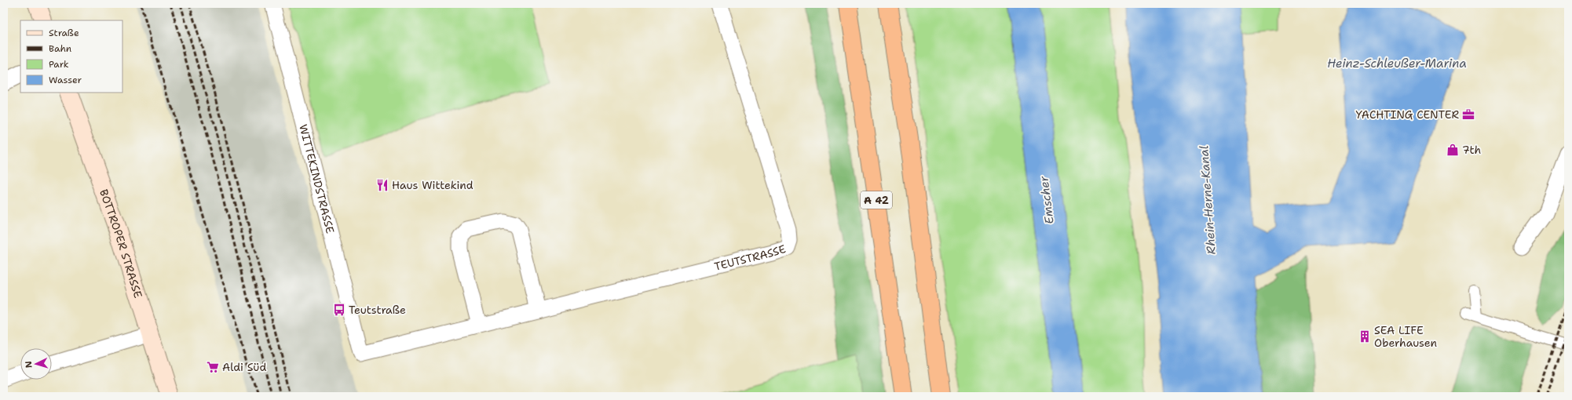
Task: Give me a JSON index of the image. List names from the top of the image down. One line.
{"streets":{"highway":["A 42"],"main road":["BOTTROPER STRASSE"],"street":["WITTEKINDSTRASSE","TEUTSTRASSE"]},"crossings":[["WITTEKINDSTRASSE","TEUTSTRASSE"]],"water":["Heinz-Schleußer-Marina","Emscher","Rhein-Herne-Kanal"],"places":{"office":["YACHTING CENTER"],"shop":["7th"],"restaurant":["Haus Wittekind"],"bus stop":["Teutstraße"],"building":["SEA LIFE Oberhausen"],"supermarket":["Aldi Süd"]},"legend":["Straße","Bahn","Park","Wasser"],"north":"left"}
